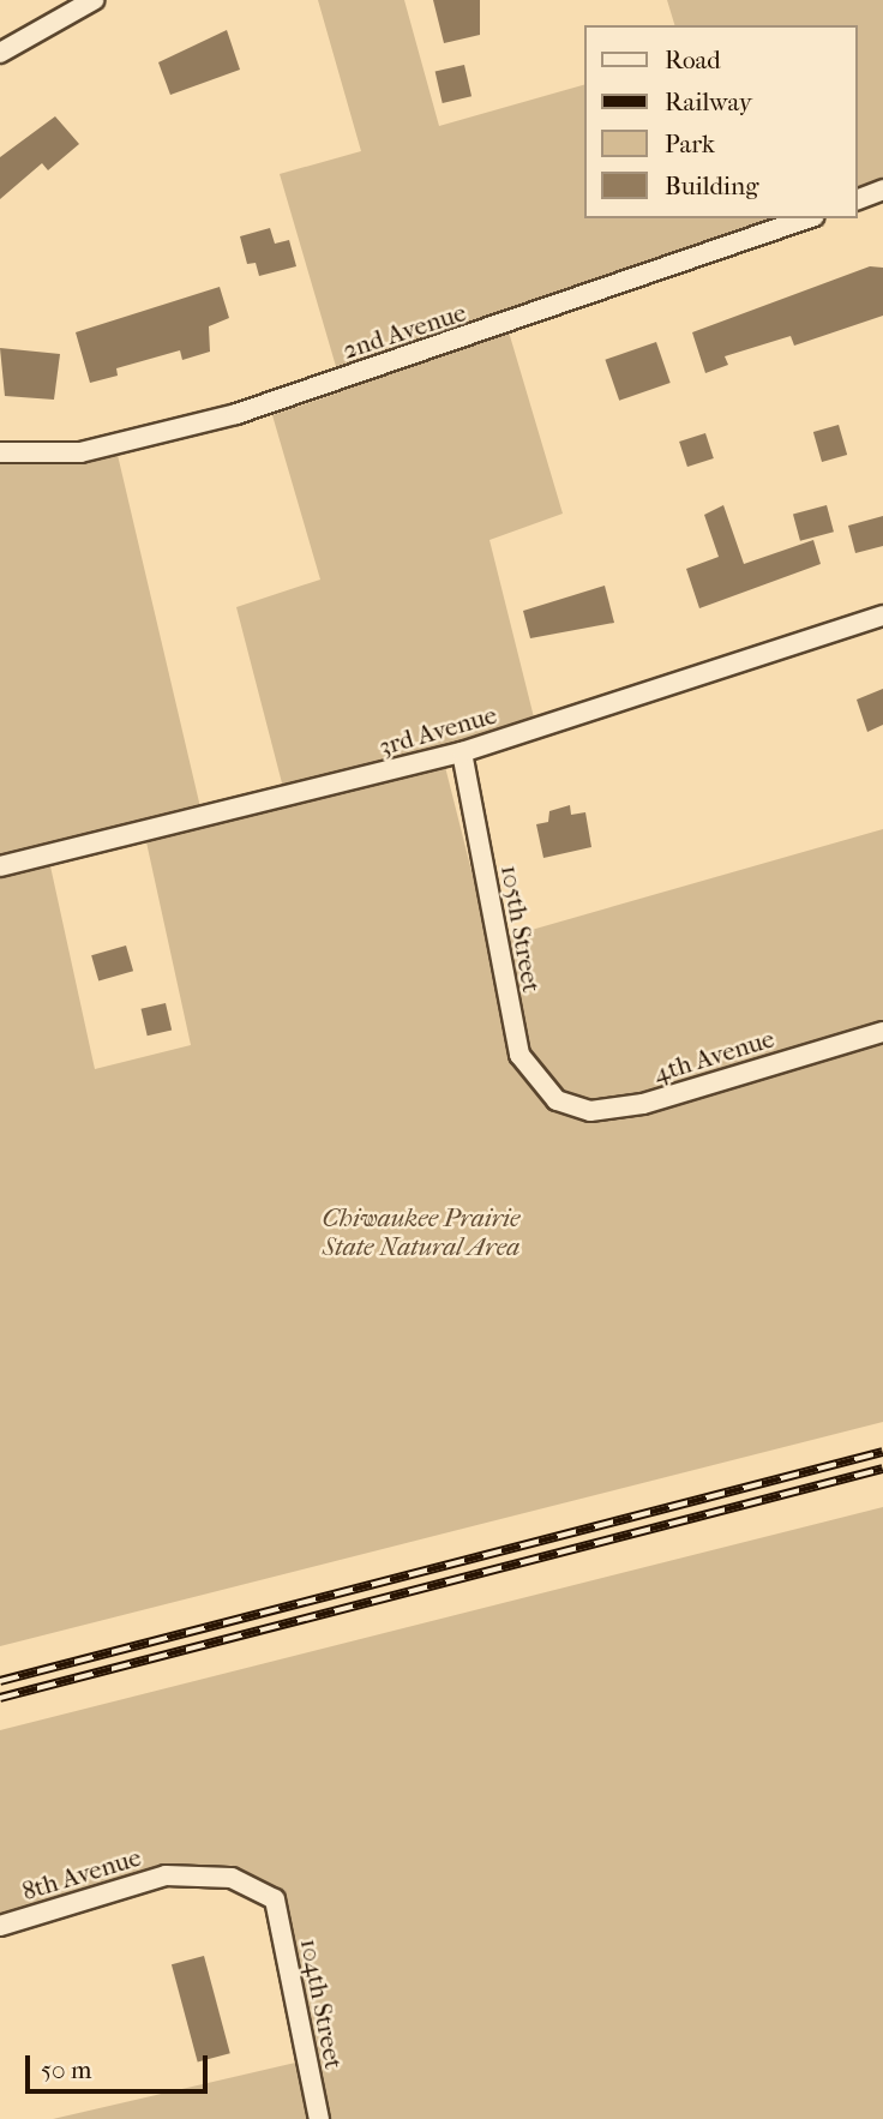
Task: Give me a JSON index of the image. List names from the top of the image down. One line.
{"streets":{"street":["2nd Avenue","3rd Avenue","105th Street","4th Avenue","8th Avenue","104th Street"]},"crossings":[["3rd Avenue","105th Street"],["105th Street","4th Avenue"],["8th Avenue","104th Street"]],"parks":["Chiwaukee Prairie State Natural Area"],"legend":["Road","Railway","Park","Building"],"scale_bar":"50 m"}
